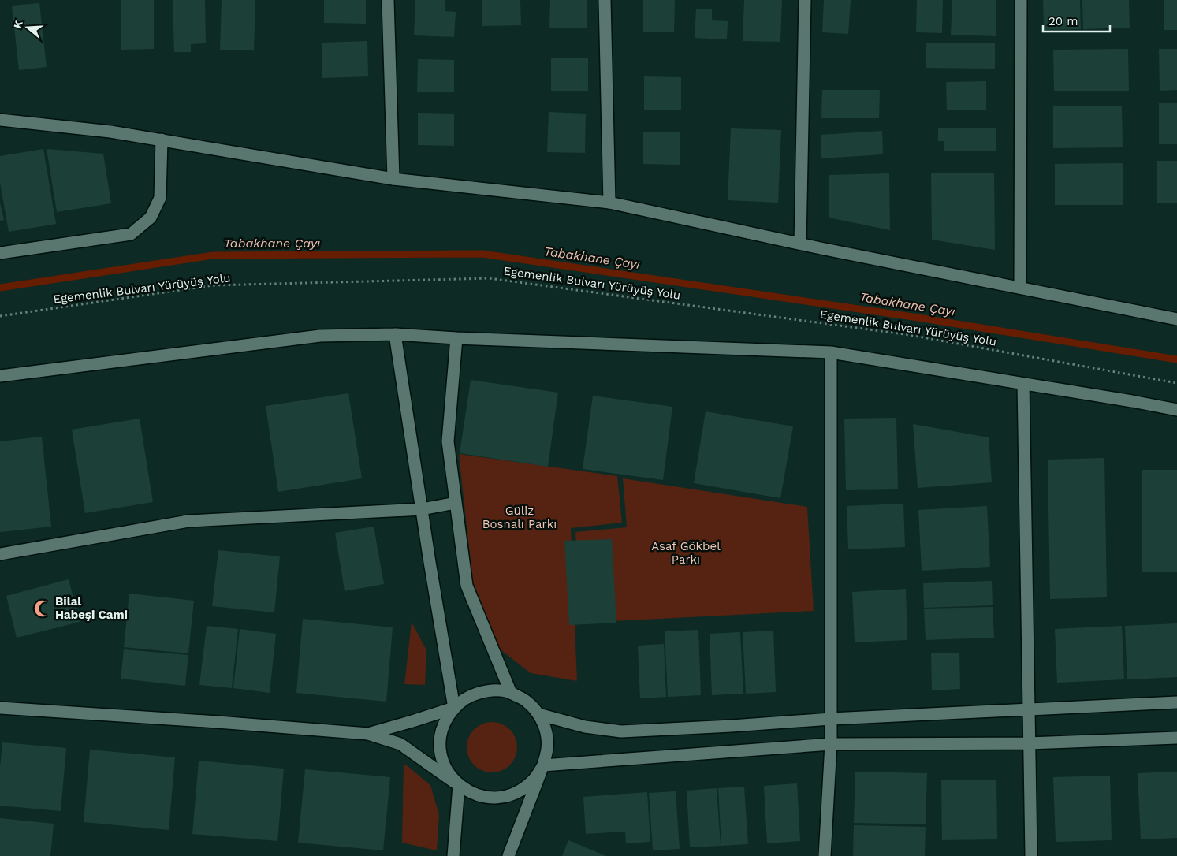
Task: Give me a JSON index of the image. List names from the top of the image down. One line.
{"streets":{"path":["Egemenlik Bulvarı Yürüyüş Yolu"]},"water":["Tabakhane Çayı"],"parks":["Güliz Bosnalı Parkı","Asaf Gökbel Parkı"],"places":{"mosque":["Bilal Habeşi Cami"]},"scale_bar":"20 m","north":"left"}
